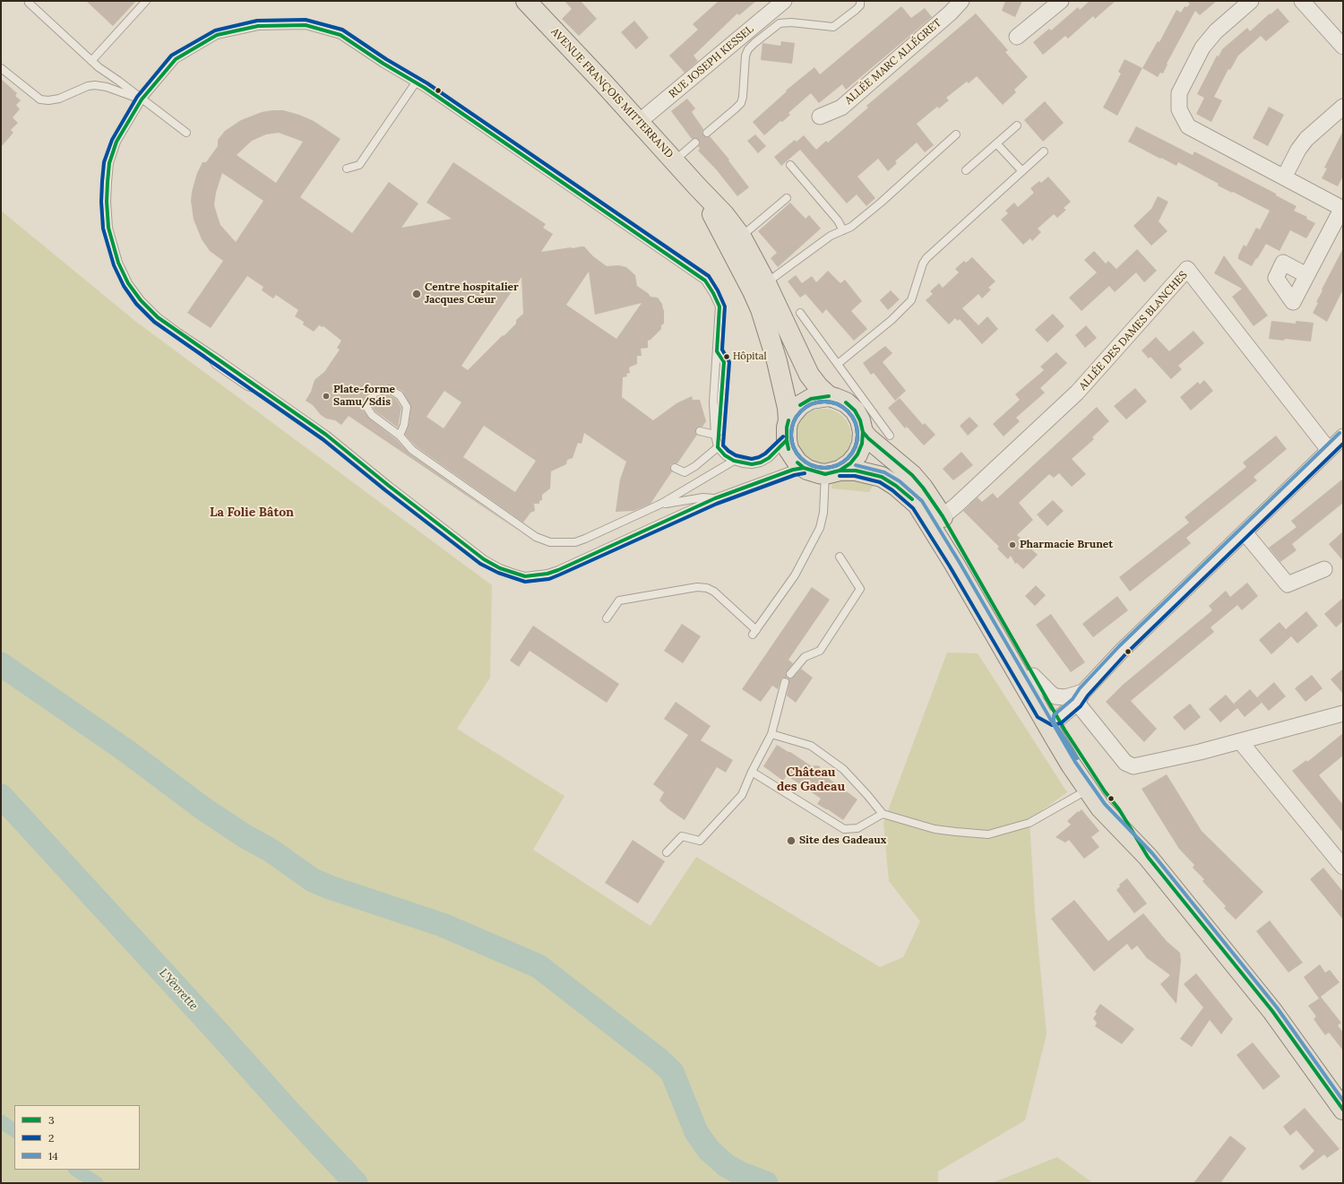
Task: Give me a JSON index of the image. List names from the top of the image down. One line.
{"streets":{"main road":["AVENUE FRANÇOIS MITTERRAND"],"street":["RUE JOSEPH KESSEL","ALLÉE MARC ALLÉGRET","ALLÉE DES DAMES BLANCHES"]},"crossings":[["RUE JOSEPH KESSEL","AVENUE FRANÇOIS MITTERRAND"]],"districts":["La Folie Bâton","Château des Gadeau"],"water":["L'Yèvrette"],"places":["Centre hospitalier Jacques Cœur","Hôpital","Plate-forme Samu/Sdis","Pharmacie Brunet","Site des Gadeaux"],"lines":["transit line 2","transit line 3","transit line 14"],"legend":["3","2","14"]}
